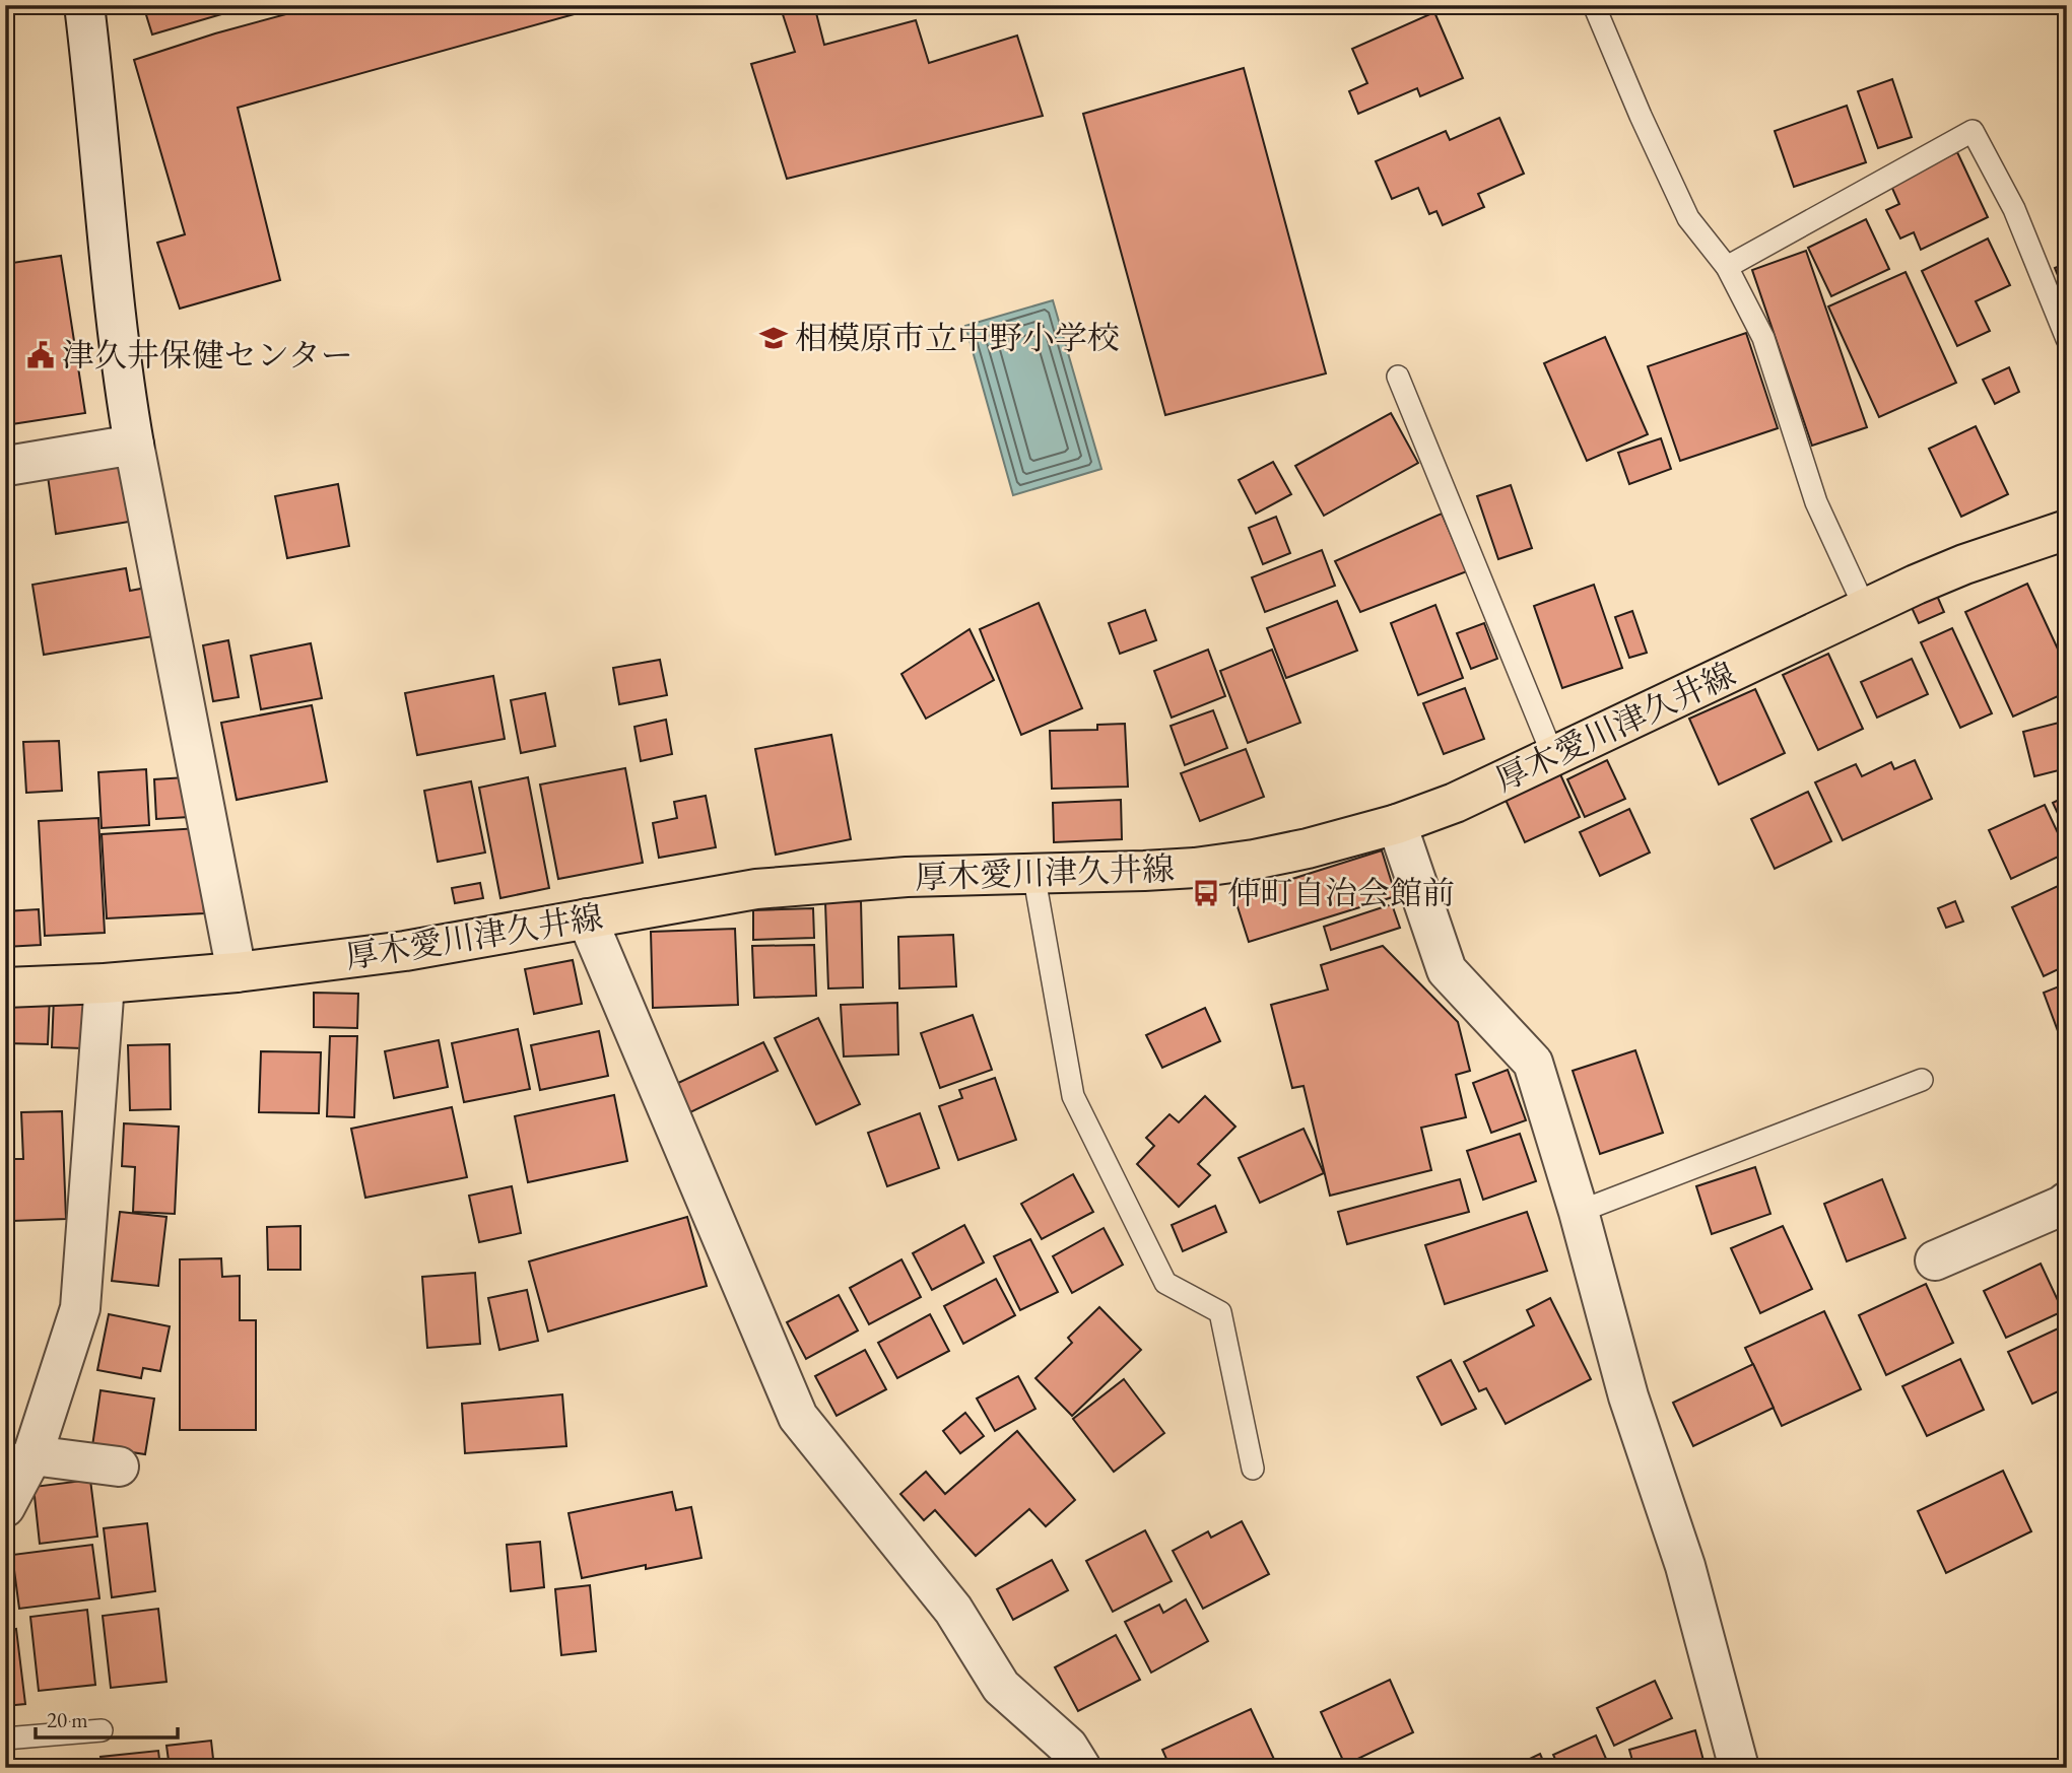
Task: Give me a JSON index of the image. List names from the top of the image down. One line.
{"streets":{"main road":["厚木愛川津久井線"]},"places":{"school or university":["相模原市立中野小学校"],"public building":["津久井保健センター"],"bus stop":["仲町自治会館前"]},"scale_bar":"20 m"}
